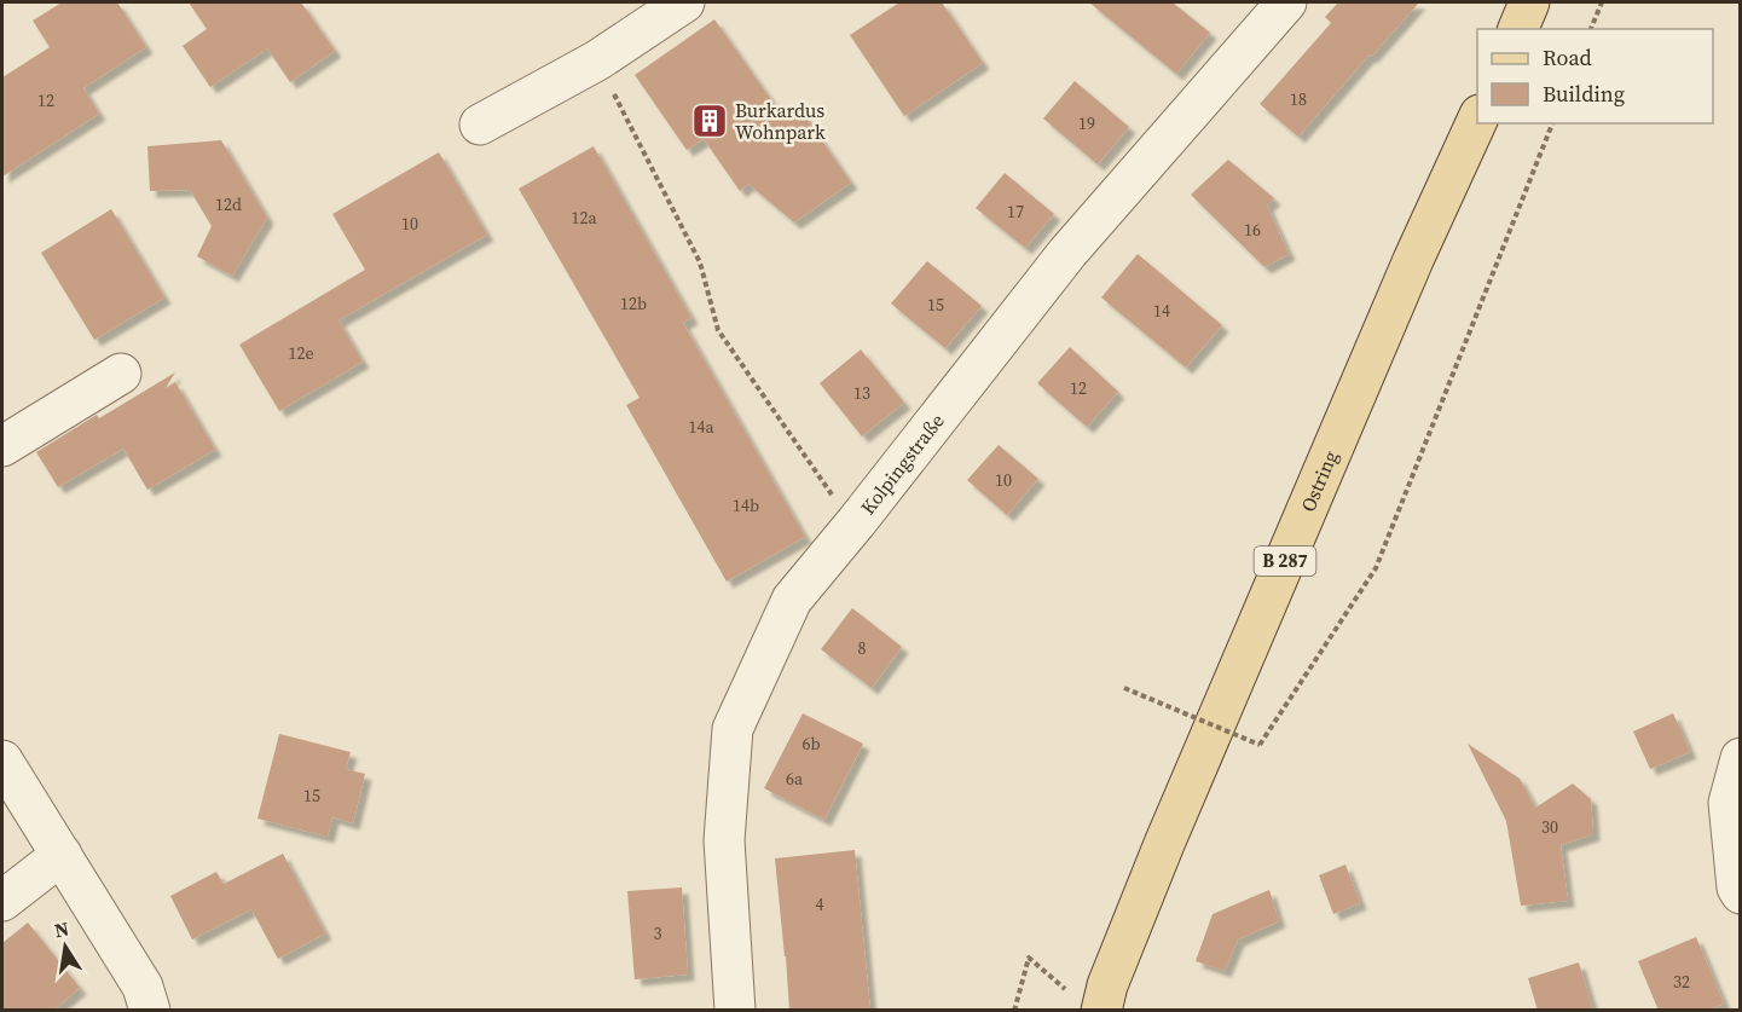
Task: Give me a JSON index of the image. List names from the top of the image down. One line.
{"streets":{"main road":["Ostring","B 287"],"street":["Kolpingstraße"]},"places":{"building":["Burkardus Wohnpark"]},"house_numbers":["18","12","19","12d","17","12a","10","16","12b","15","14","12e","12","13","14a","10","14b","8","6b","6a","15","30","4","3","32"],"legend":["Road","Building"],"north":"top"}
